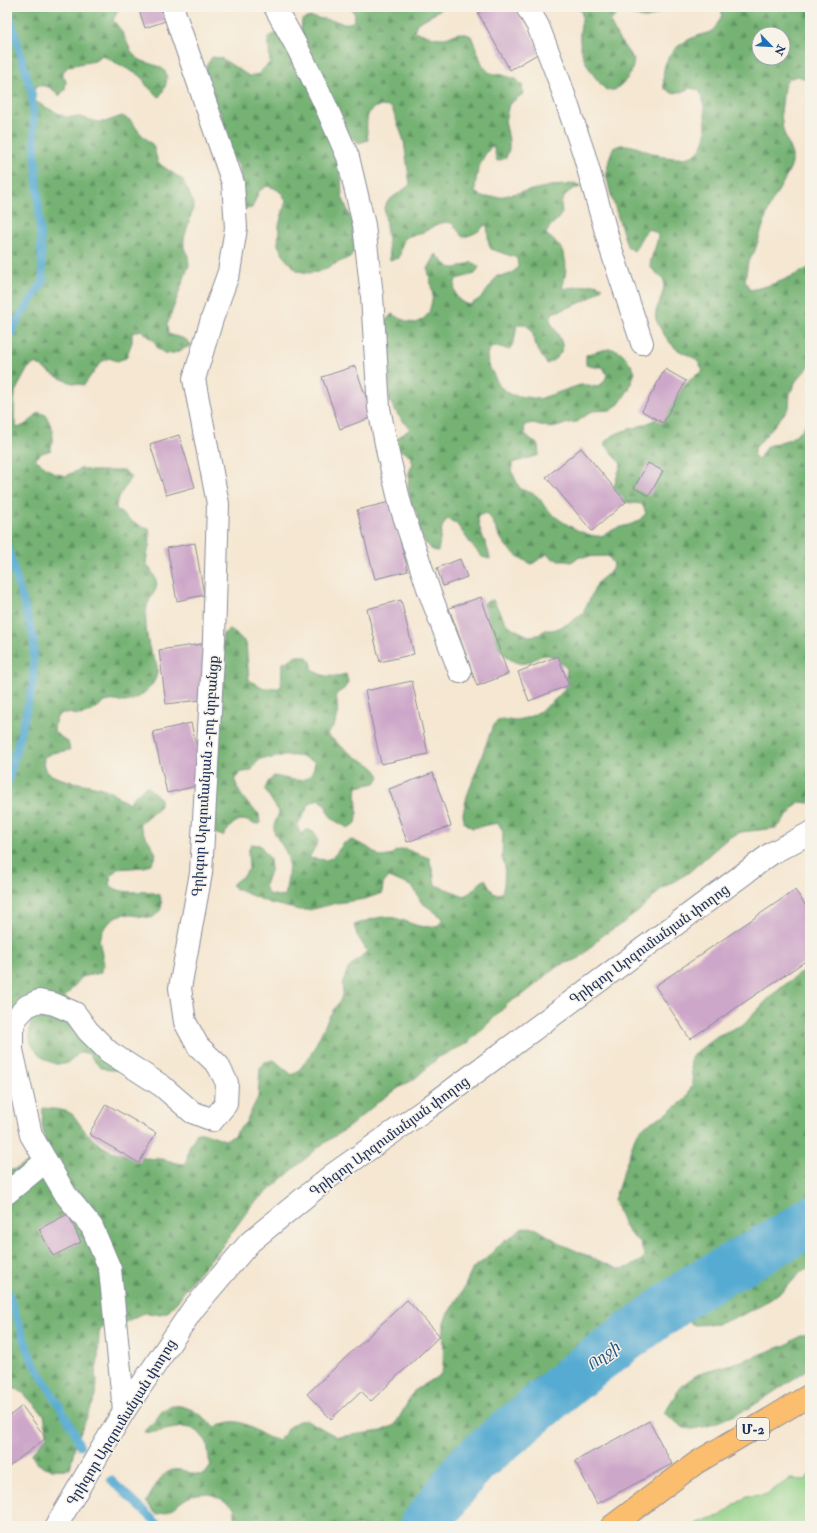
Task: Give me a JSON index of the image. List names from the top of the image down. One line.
{"streets":{"highway":["Մ-2"],"street":["Գրիգոր Արզումանյան 2-րդ նրբանցք","Գրիգոր Արզումանյան փողոց"]},"crossings":[["Գրիգոր Արզումանյան 2-րդ նրբանցք","Գրիգոր Արզումանյան փողոց"]],"water":["Ողջի"],"north":"bottom right"}
